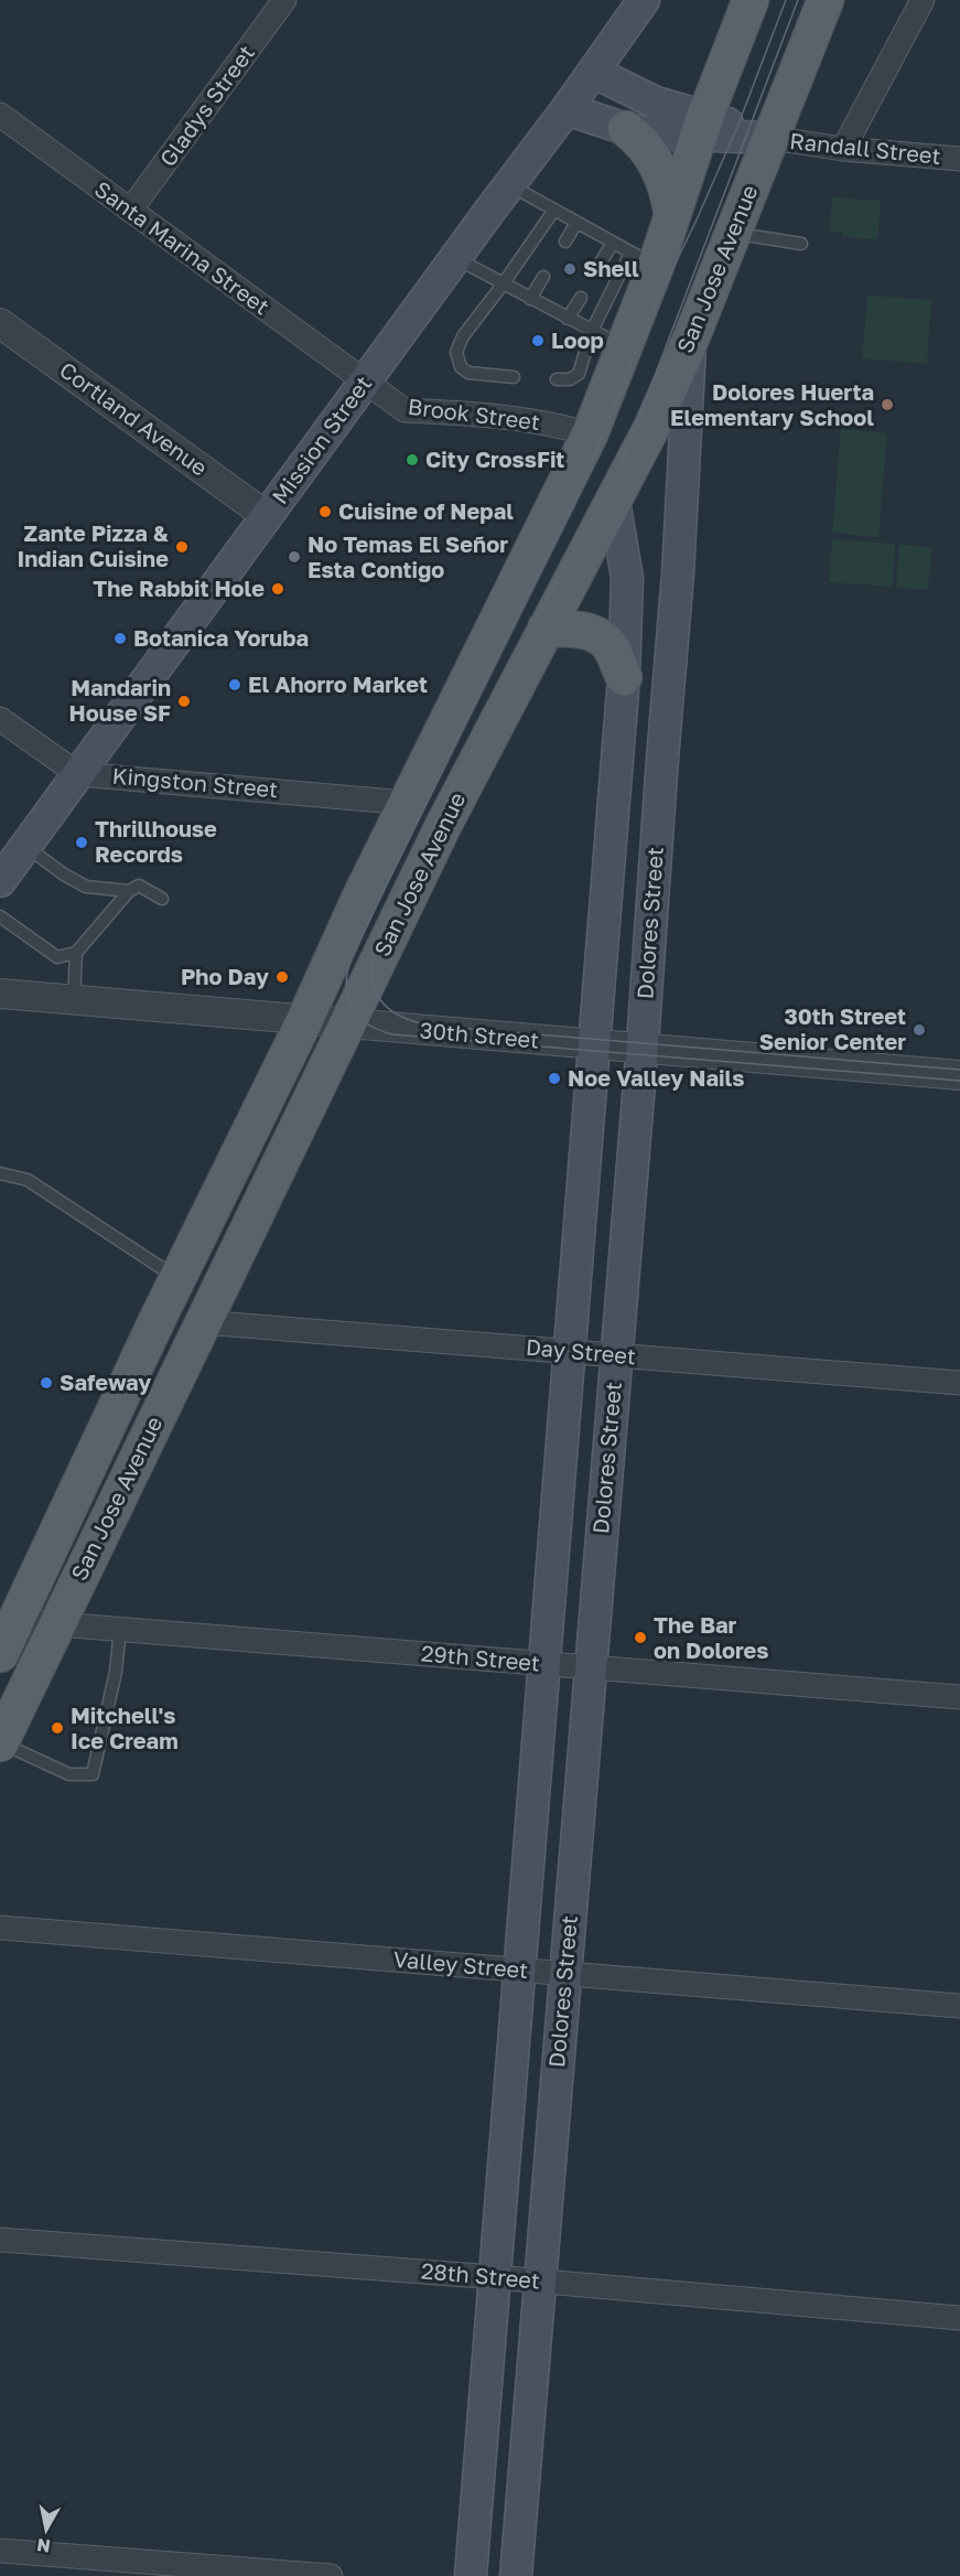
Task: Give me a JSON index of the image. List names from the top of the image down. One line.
{"streets":{"main road":["Randall Street","San Jose Avenue","Mission Street","Dolores Street"],"street":["Gladys Street","Santa Marina Street","Brook Street","Cortland Avenue","Kingston Street","30th Street","Day Street","29th Street","Valley Street","28th Street"]},"crossings":[["Gladys Street","Santa Marina Street"],["Randall Street","San Jose Avenue"],["Randall Street","Mission Street"],["Santa Marina Street","Brook Street"],["Santa Marina Street","Mission Street"],["San Jose Avenue","Brook Street"],["San Jose Avenue","Kingston Street"],["San Jose Avenue","Dolores Street"],["San Jose Avenue","30th Street"],["San Jose Avenue","Day Street"],["San Jose Avenue","29th Street"],["Brook Street","Mission Street"],["Cortland Avenue","Mission Street"],["Mission Street","Kingston Street"],["Dolores Street","30th Street"],["Dolores Street","Day Street"],["Dolores Street","29th Street"],["Dolores Street","Valley Street"],["Dolores Street","28th Street"]],"places":["Shell","Loop","Dolores Huerta Elementary School","City CrossFit","Cuisine of Nepal","Zante Pizza & Indian Cuisine","No Temas El Señor Esta Contigo","The Rabbit Hole","Botanica Yoruba","El Ahorro Market","Mandarin House SF","Thrillhouse Records","Pho Day","30th Street Senior Center","Noe Valley Nails","Safeway","The Bar on Dolores","Mitchell's Ice Cream"],"north":"bottom"}
